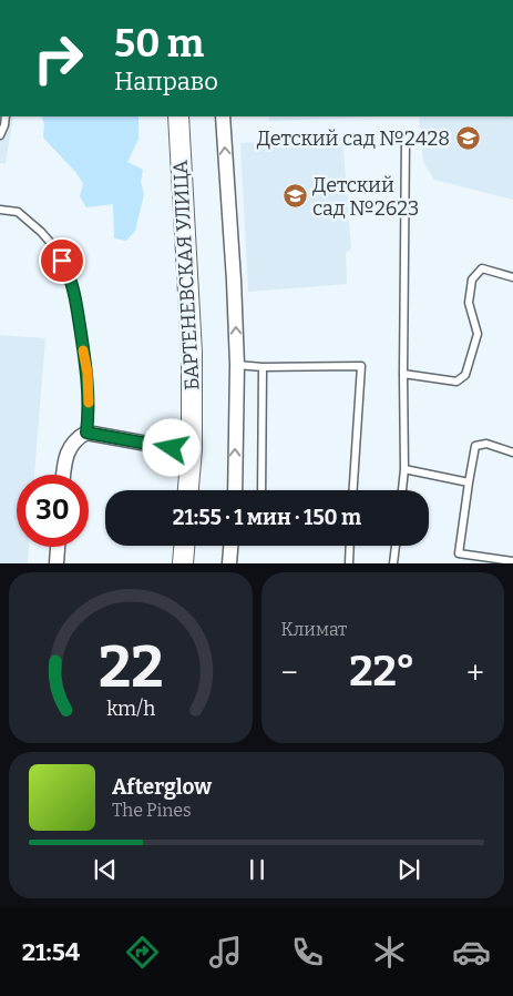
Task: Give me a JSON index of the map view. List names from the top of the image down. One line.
{"streets":{"main road":["БАРТЕНЕВСКАЯ УЛИЦА"]},"places":{"school or university":["Детский сад №2428","Детский сад №2623"]},"page":{"turn":["50 m","Направо"],"limit":"30","trip":"21:55 · 1 мин · 150 m","tile":"Климат","heat":["−","22°","+"],"song":["Afterglow","The Pines"],"tabs":"21:54","gauge":["22","km/h"]}}
